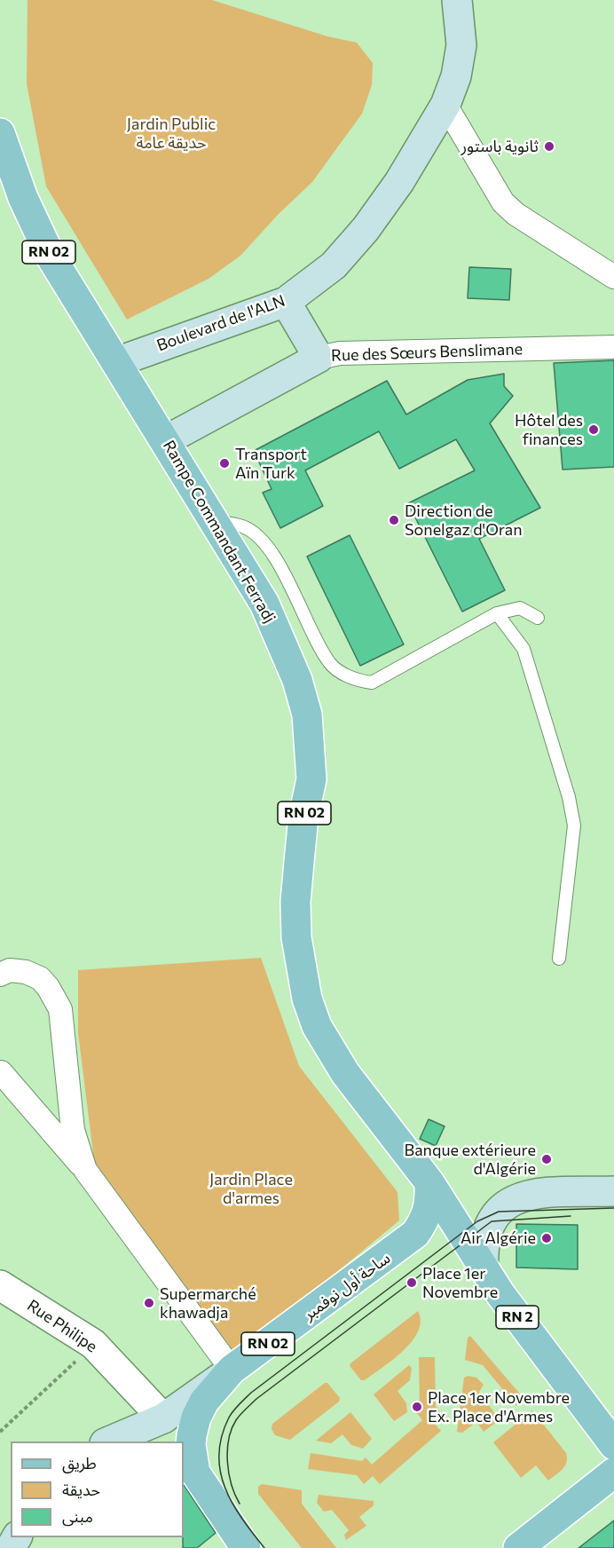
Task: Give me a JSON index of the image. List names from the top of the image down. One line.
{"streets":{"main road":["RN 02","Boulevard de l'ALN","Rue des Sœurs Benslimane","Rampe Commandant Ferradj","ساحة أول نوفمبر","RN 2"],"street":["Rue Philipe"]},"crossings":[["Boulevard de l'ALN","Rampe Commandant Ferradj"],["Rue des Sœurs Benslimane","Rampe Commandant Ferradj"],["Rampe Commandant Ferradj","ساحة أول نوفمبر"],["Rampe Commandant Ferradj","RN 2"],["ساحة أول نوفمبر","RN 2"]],"parks":["Jardin Public حديقة عامة","Jardin Place d'armes"],"places":["ثانوية باستور","Hôtel des finances","Transport Aïn Turk","Direction de Sonelgaz d'Oran","Banque extérieure d'Algérie","Air Algérie","Place 1er Novembre","Supermarché khawadja","Place 1er Novembre Ex. Place d'Armes"],"legend":["طريق","حديقة","مبنى"]}
